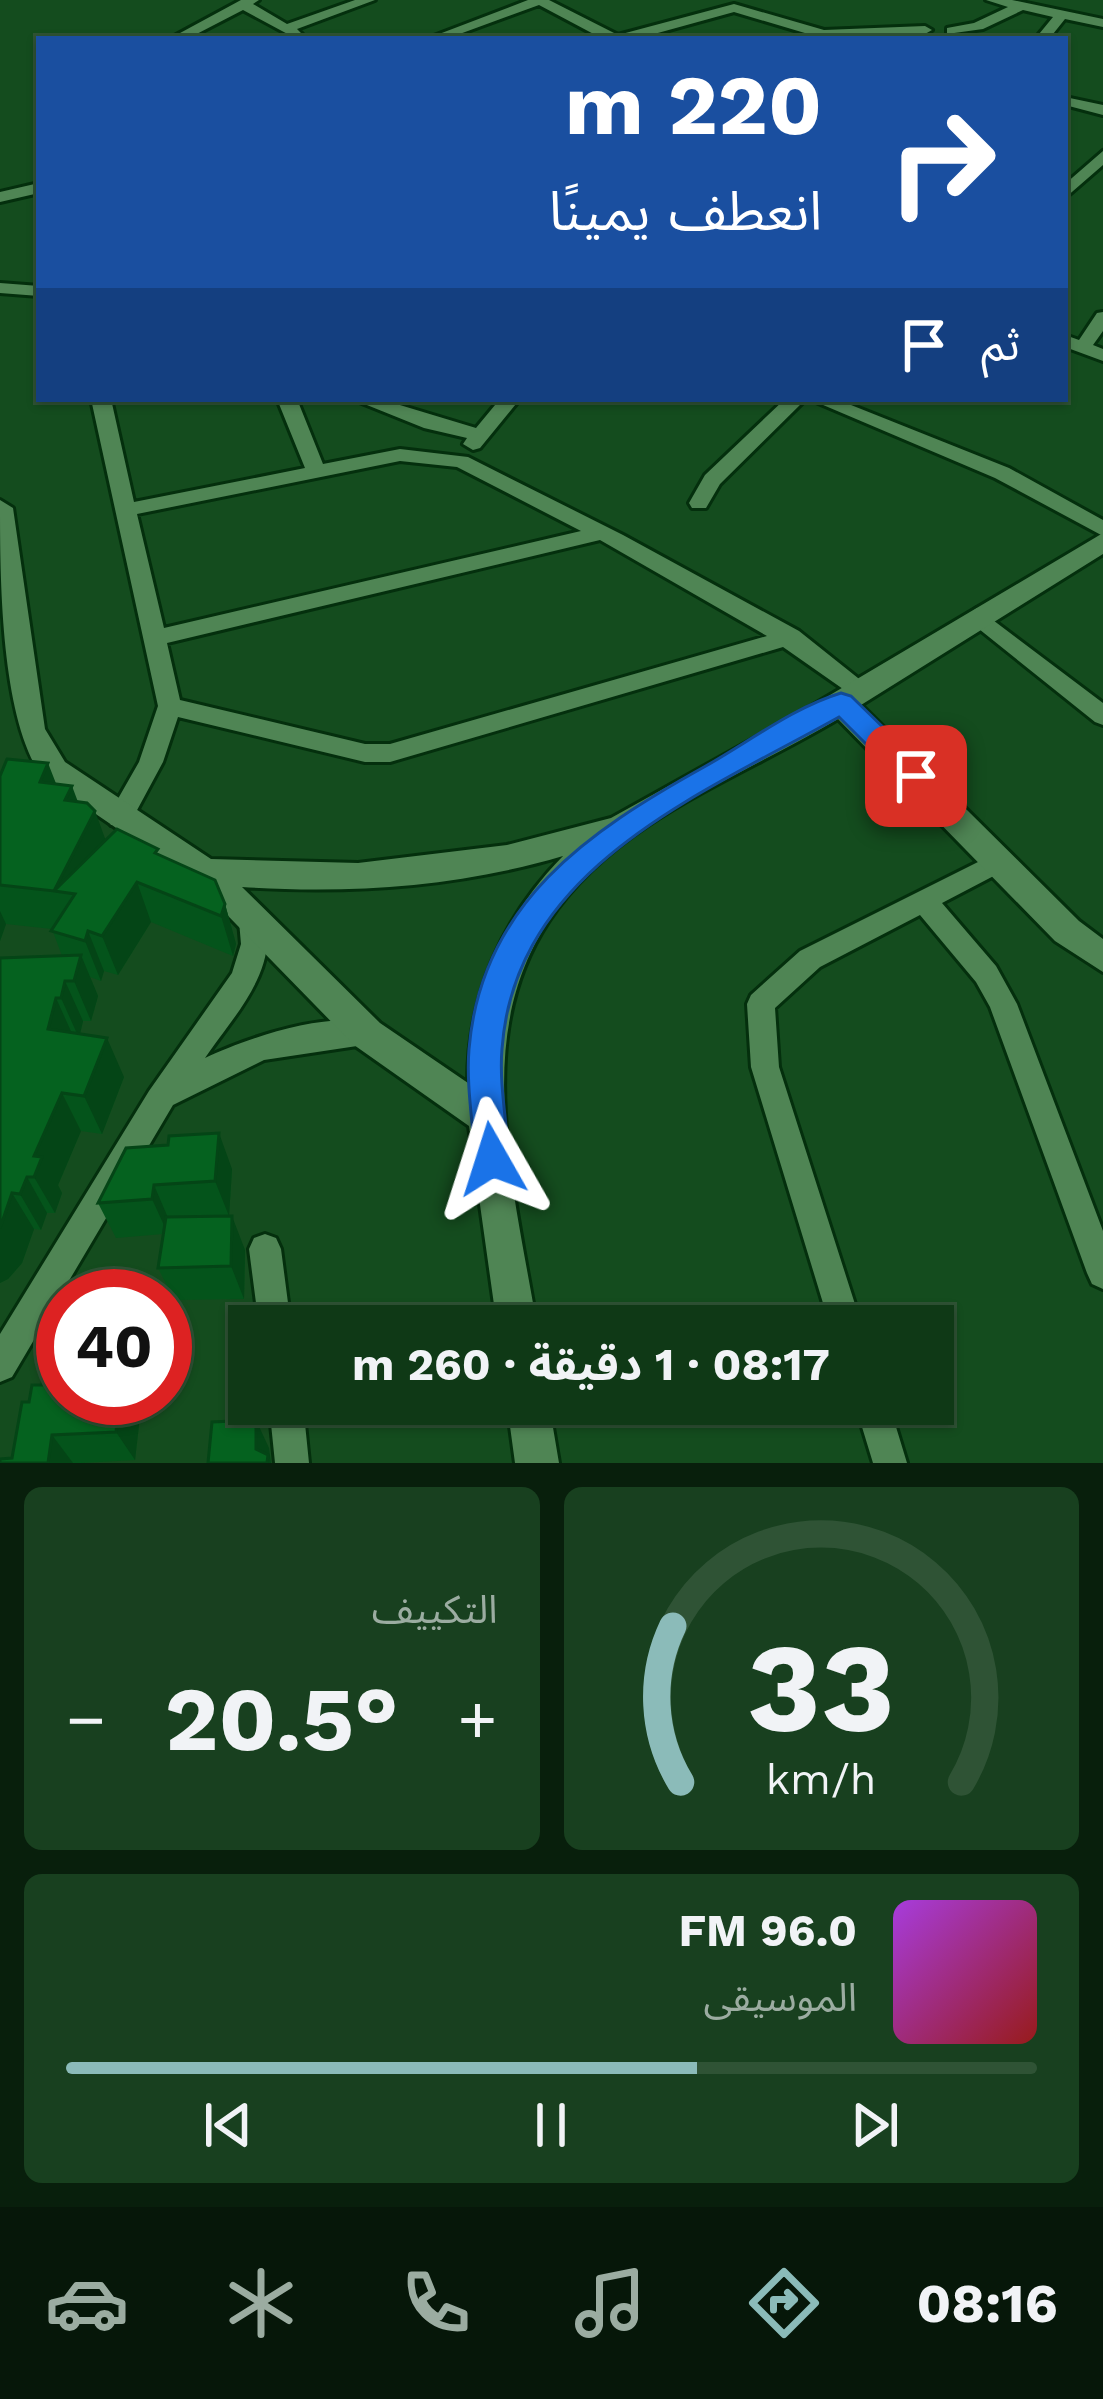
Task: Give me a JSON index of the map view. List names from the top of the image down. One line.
{"page":{"turn":["220 m","انعطف يمينًا"],"then":"ثم","limit":"40","trip":"08:17 · 1 دقيقة · 260 m","tile":"التكييف","heat":["−","20.5°","+"],"song":["96.0 FM","الموسيقى"],"tabs":"08:16","gauge":["33","km/h"]}}
